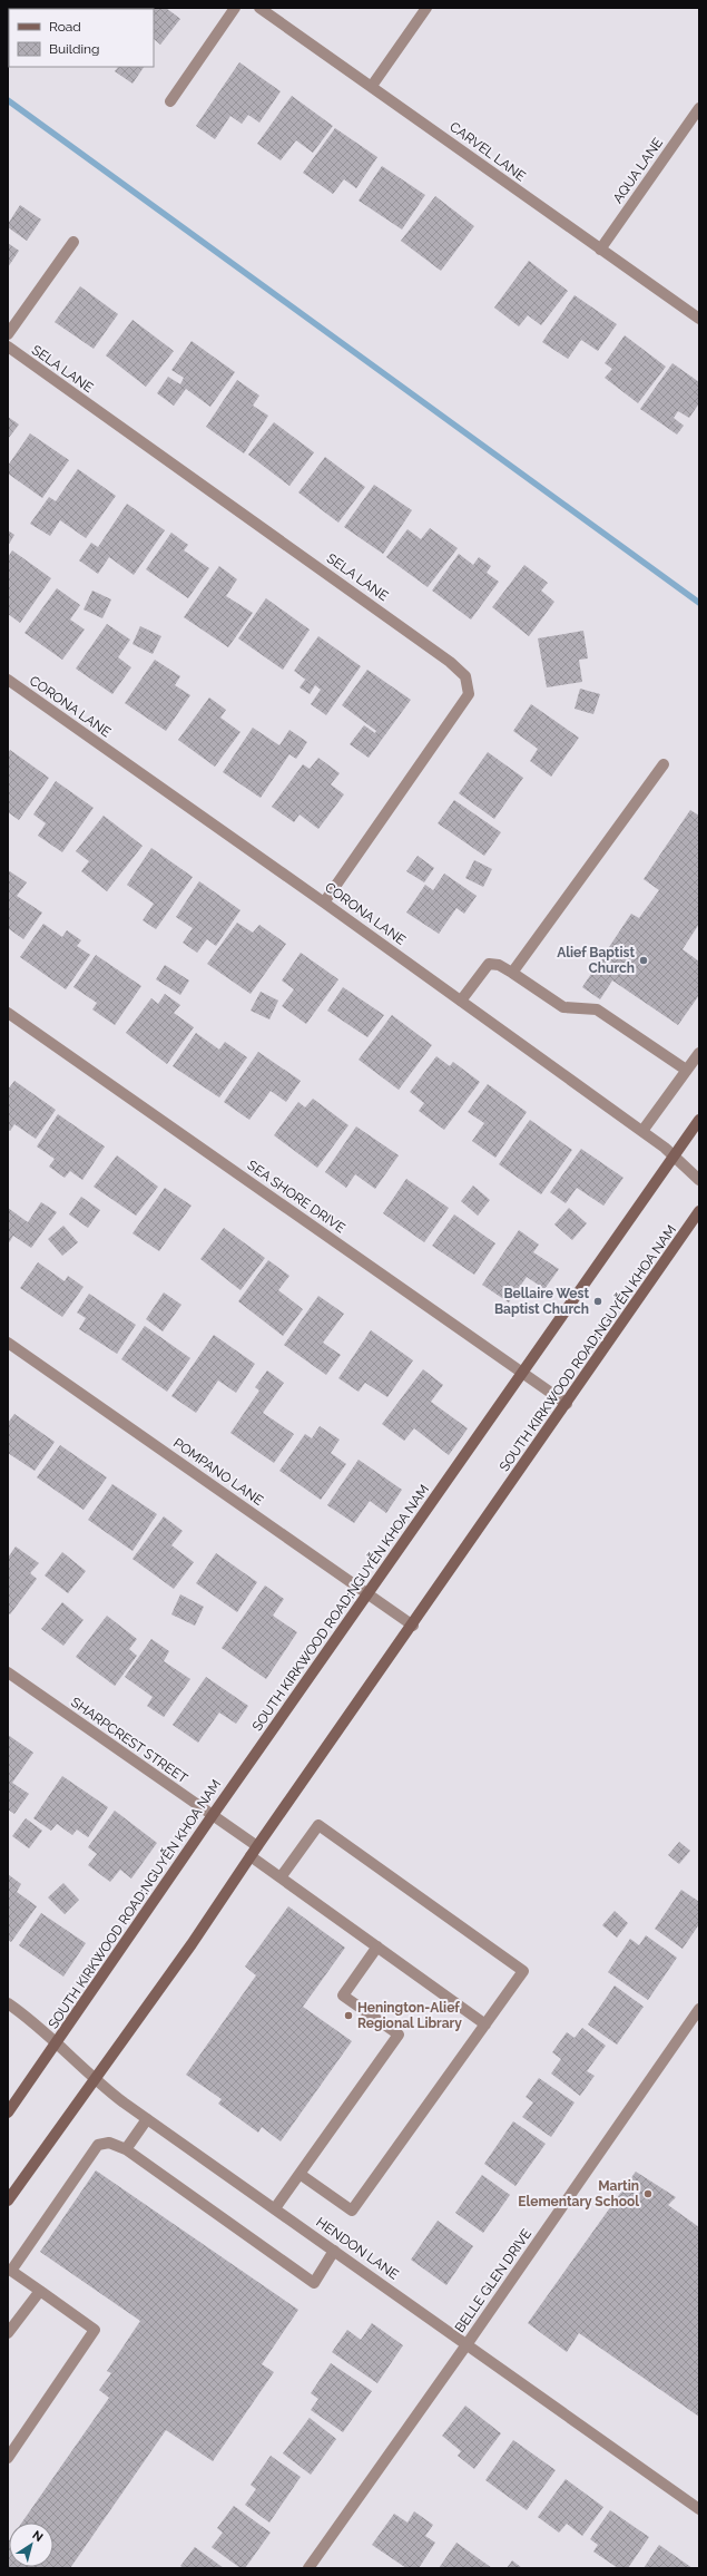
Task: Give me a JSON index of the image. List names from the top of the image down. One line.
{"streets":{"main road":["SOUTH KIRKWOOD ROAD;NGUYỄN KHOA NAM"],"street":["CARVEL LANE","AQUA LANE","SELA LANE","CORONA LANE","SEA SHORE DRIVE","POMPANO LANE","SHARPCREST STREET","HENDON LANE","BELLE GLEN DRIVE"]},"crossings":[["CARVEL LANE","AQUA LANE"],["SELA LANE","CORONA LANE"],["CORONA LANE","SOUTH KIRKWOOD ROAD;NGUYỄN KHOA NAM"],["SEA SHORE DRIVE","SOUTH KIRKWOOD ROAD;NGUYỄN KHOA NAM"],["SOUTH KIRKWOOD ROAD;NGUYỄN KHOA NAM","POMPANO LANE"],["SOUTH KIRKWOOD ROAD;NGUYỄN KHOA NAM","SHARPCREST STREET"],["SOUTH KIRKWOOD ROAD;NGUYỄN KHOA NAM","HENDON LANE"],["HENDON LANE","BELLE GLEN DRIVE"]],"places":["Alief Baptist Church","Bellaire West Baptist Church","Henington-Alief Regional Library","Martin Elementary School"],"legend":["Road","Building"],"north":"top right"}
